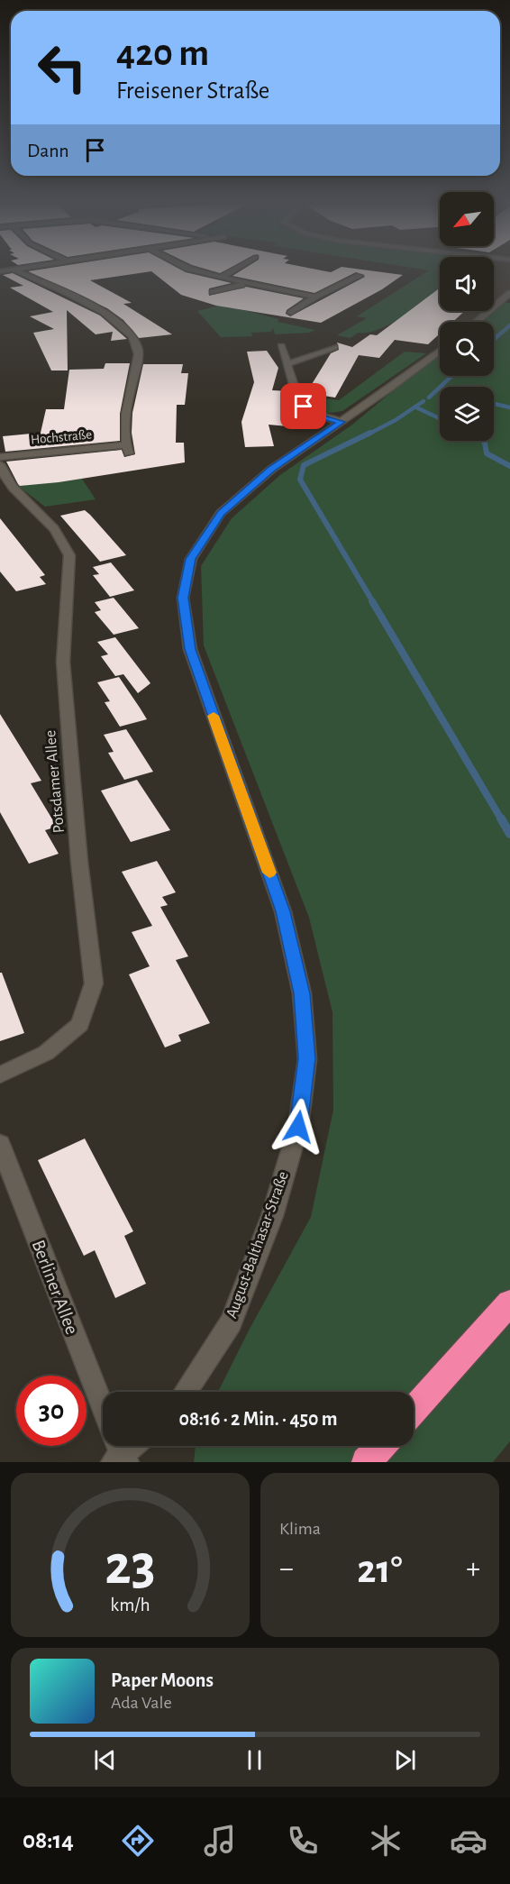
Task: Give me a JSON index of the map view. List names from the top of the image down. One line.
{"streets":{"street":["Hochstraße","Potsdamer Allee","August-Balthasar-Straße","Berliner Allee"]},"north":"bottom left","page":{"turn":["420 m","Freisener Straße"],"then":"Dann","limit":"30","trip":"08:16 · 2 Min. · 450 m","tile":"Klima","heat":["−","21°","+"],"song":["Paper Moons","Ada Vale"],"tabs":"08:14","gauge":["23","km/h"]}}
